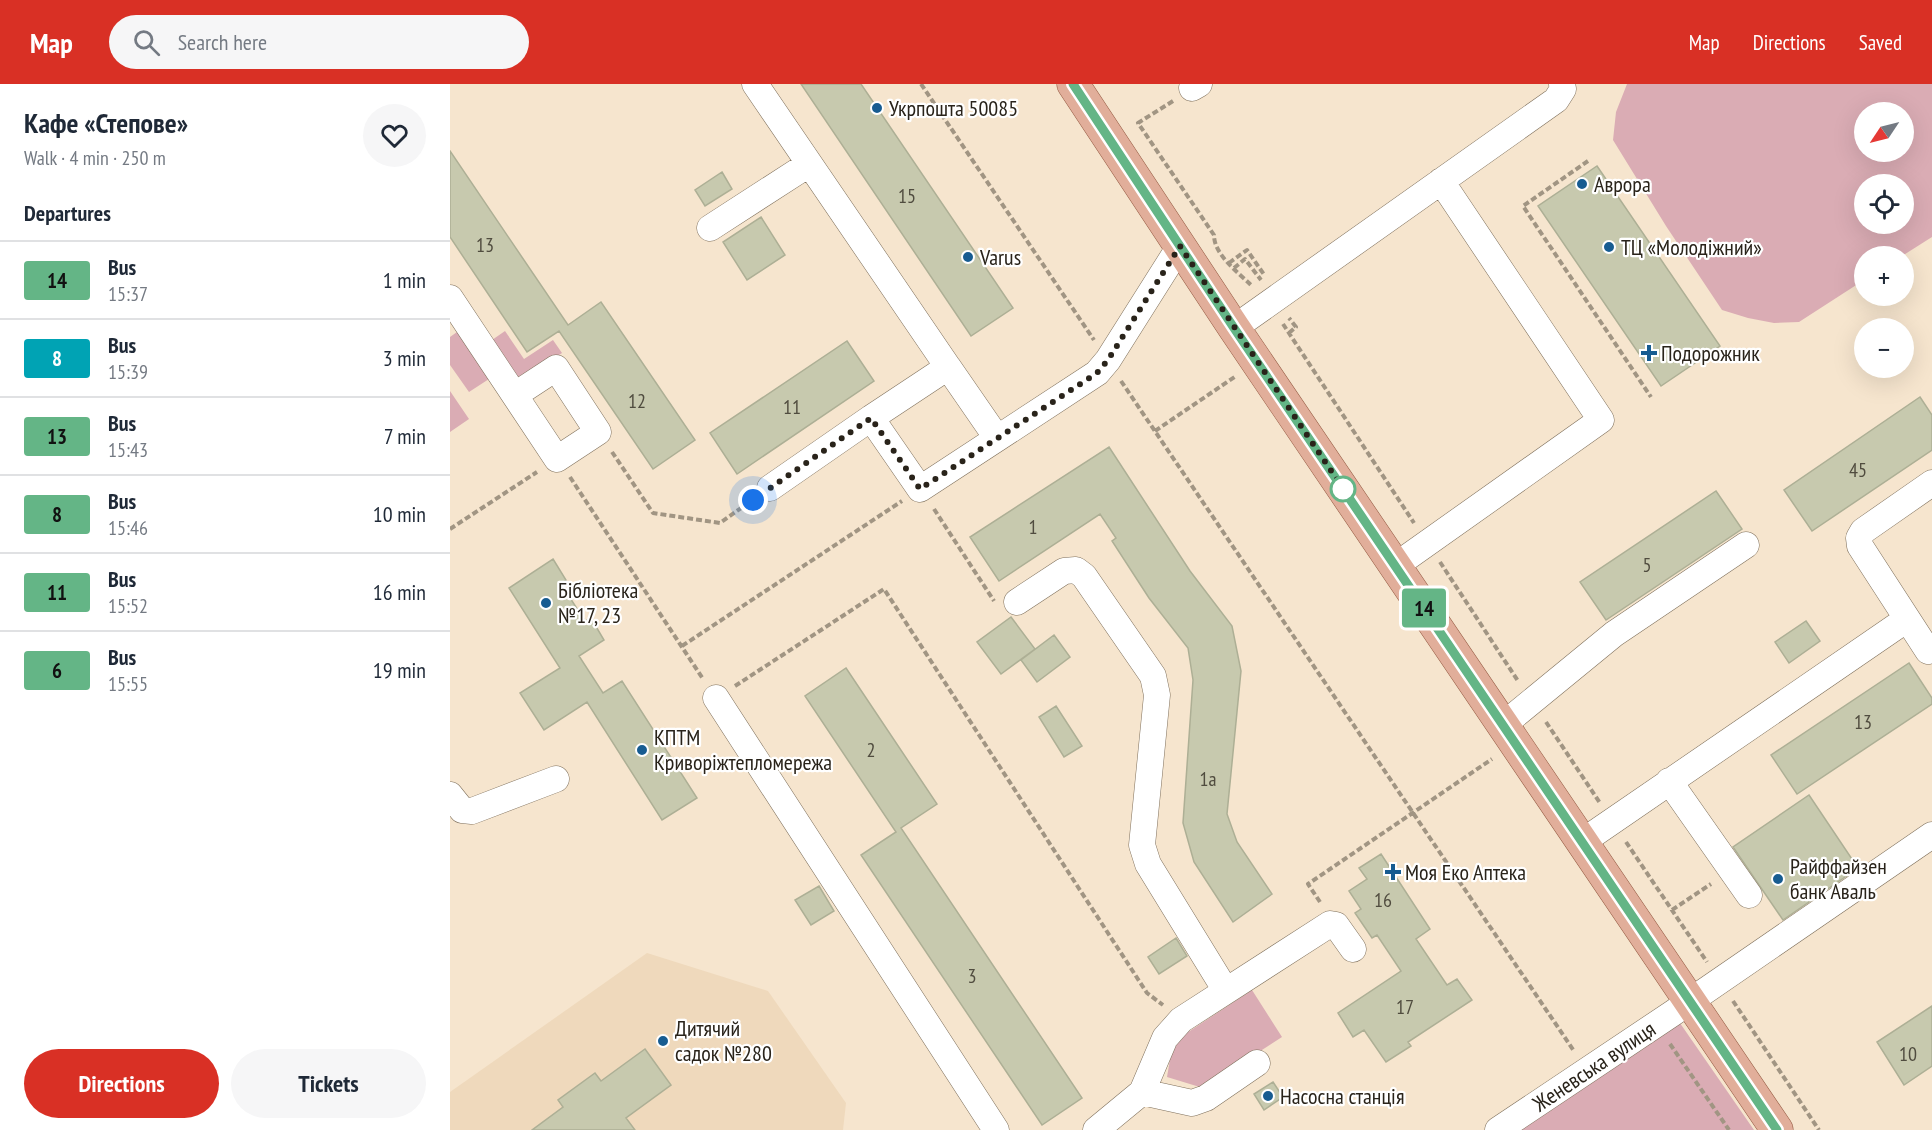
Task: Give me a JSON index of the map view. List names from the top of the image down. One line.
{"streets":{"street":["Женевська вулиця"]},"places":{"other":["Укрпошта 50085","Аврора","ТЦ «Молодіжний»","Varus","Бібліотека №17, 23","КПТМ Криворіжтепломережа","Райффайзен банк Аваль","Дитячий садок №280","Насосна станція"],"health":["Подорожник","Моя Еко Аптека"]},"lines":["bus line 14"],"house_numbers":["15","13","12","11","45","1","5","13","2","1а","16","3","17","10"],"north":"bottom left","page":{"header":"Map","search":"Search here","nav":["Map","Directions","Saved"],"heading":[["Кафе «Степове»","Walk · 4 min · 250 m"],"Departures"],"on_map":"14","map_buttons":["+","−"],"list":[{"mark":"14","name":"Bus","note":"15:37","value":"1 min"},{"mark":"8","name":"Bus","note":"15:39","value":"3 min"},{"mark":"13","name":"Bus","note":"15:43","value":"7 min"},{"mark":"8","name":"Bus","note":"15:46","value":"10 min"},{"mark":"11","name":"Bus","note":"15:52","value":"16 min"},{"mark":"6","name":"Bus","note":"15:55","value":"19 min"}],"buttons":["Directions","Tickets"]}}
